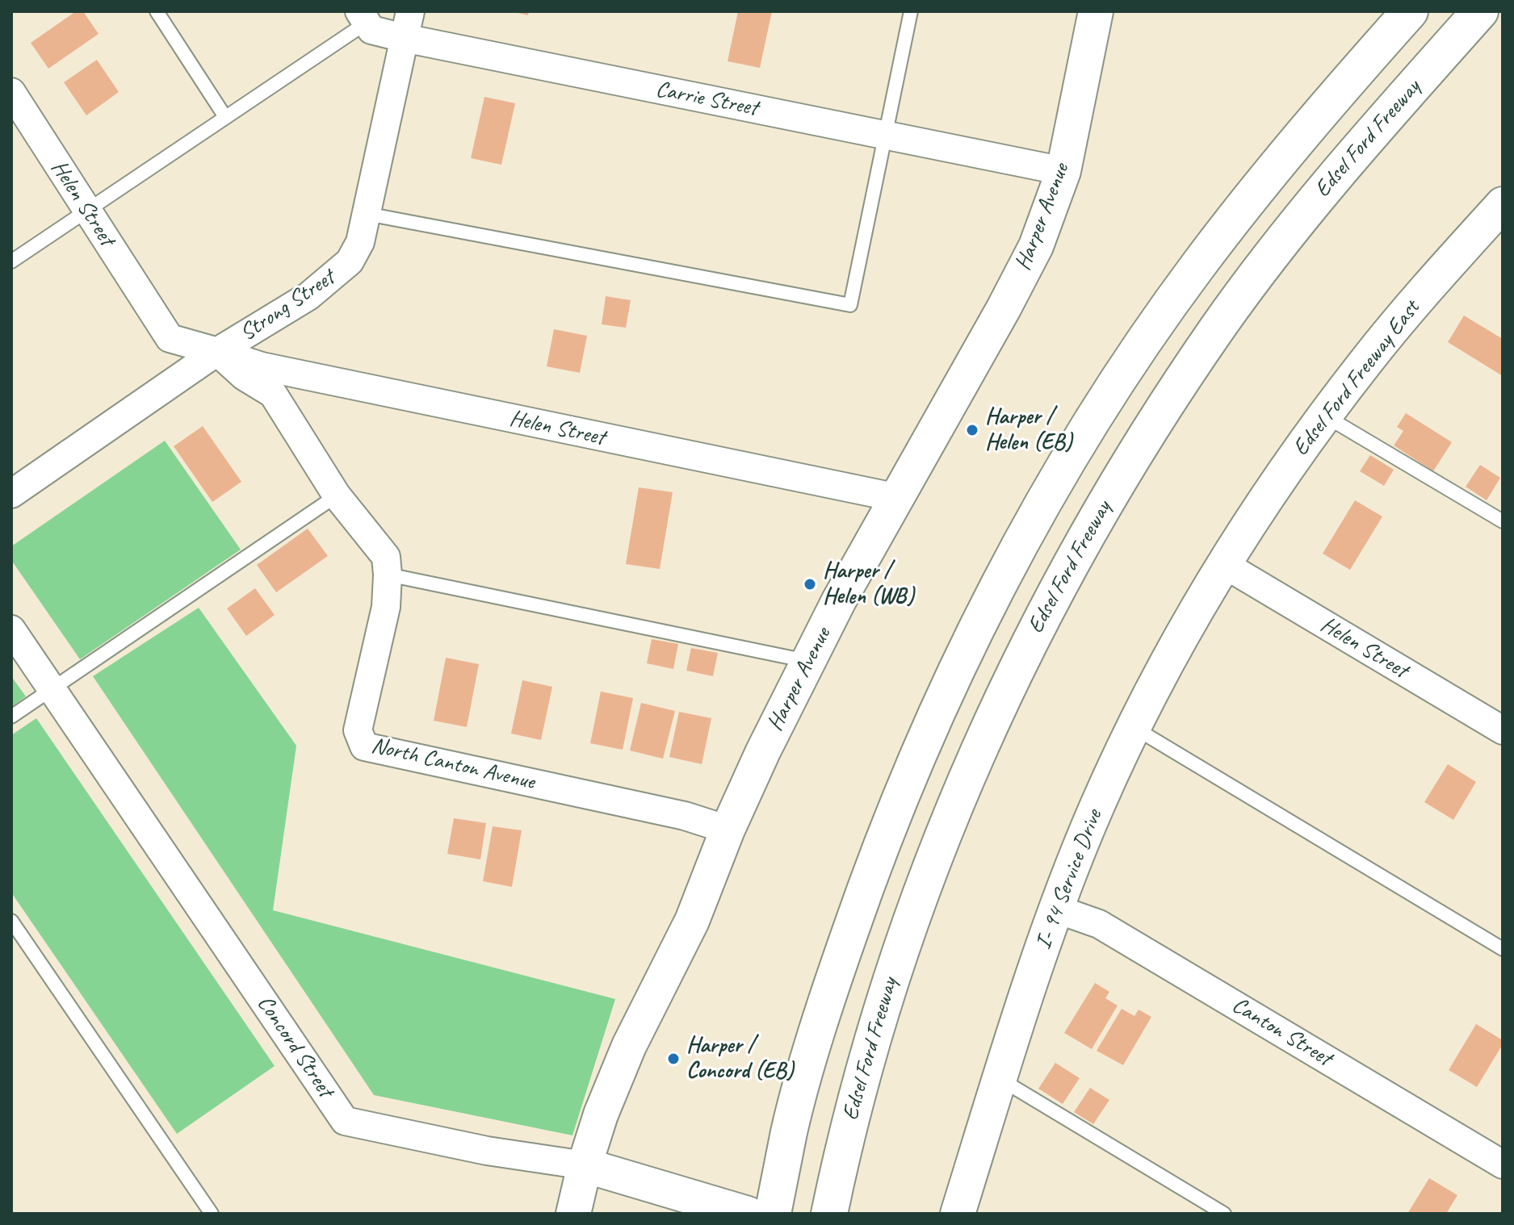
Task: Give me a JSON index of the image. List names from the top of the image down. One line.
{"streets":{"highway":["Edsel Ford Freeway"],"street":["Carrie Street","Helen Street","Harper Avenue","Strong Street","Edsel Ford Freeway East","North Canton Avenue","I- 94 Service Drive","Canton Street","Concord Street"]},"crossings":[["Carrie Street","Harper Avenue"],["Carrie Street","Strong Street"],["Helen Street","Harper Avenue"],["Helen Street","Strong Street"],["Helen Street","Edsel Ford Freeway East"],["Helen Street","North Canton Avenue"],["Helen Street","I- 94 Service Drive"],["Harper Avenue","North Canton Avenue"],["Harper Avenue","Concord Street"],["Strong Street","North Canton Avenue"],["Edsel Ford Freeway East","I- 94 Service Drive"],["I- 94 Service Drive","Canton Street"]],"places":["Harper / Helen (EB)","Harper / Helen (WB)","Harper / Concord (EB)"]}
